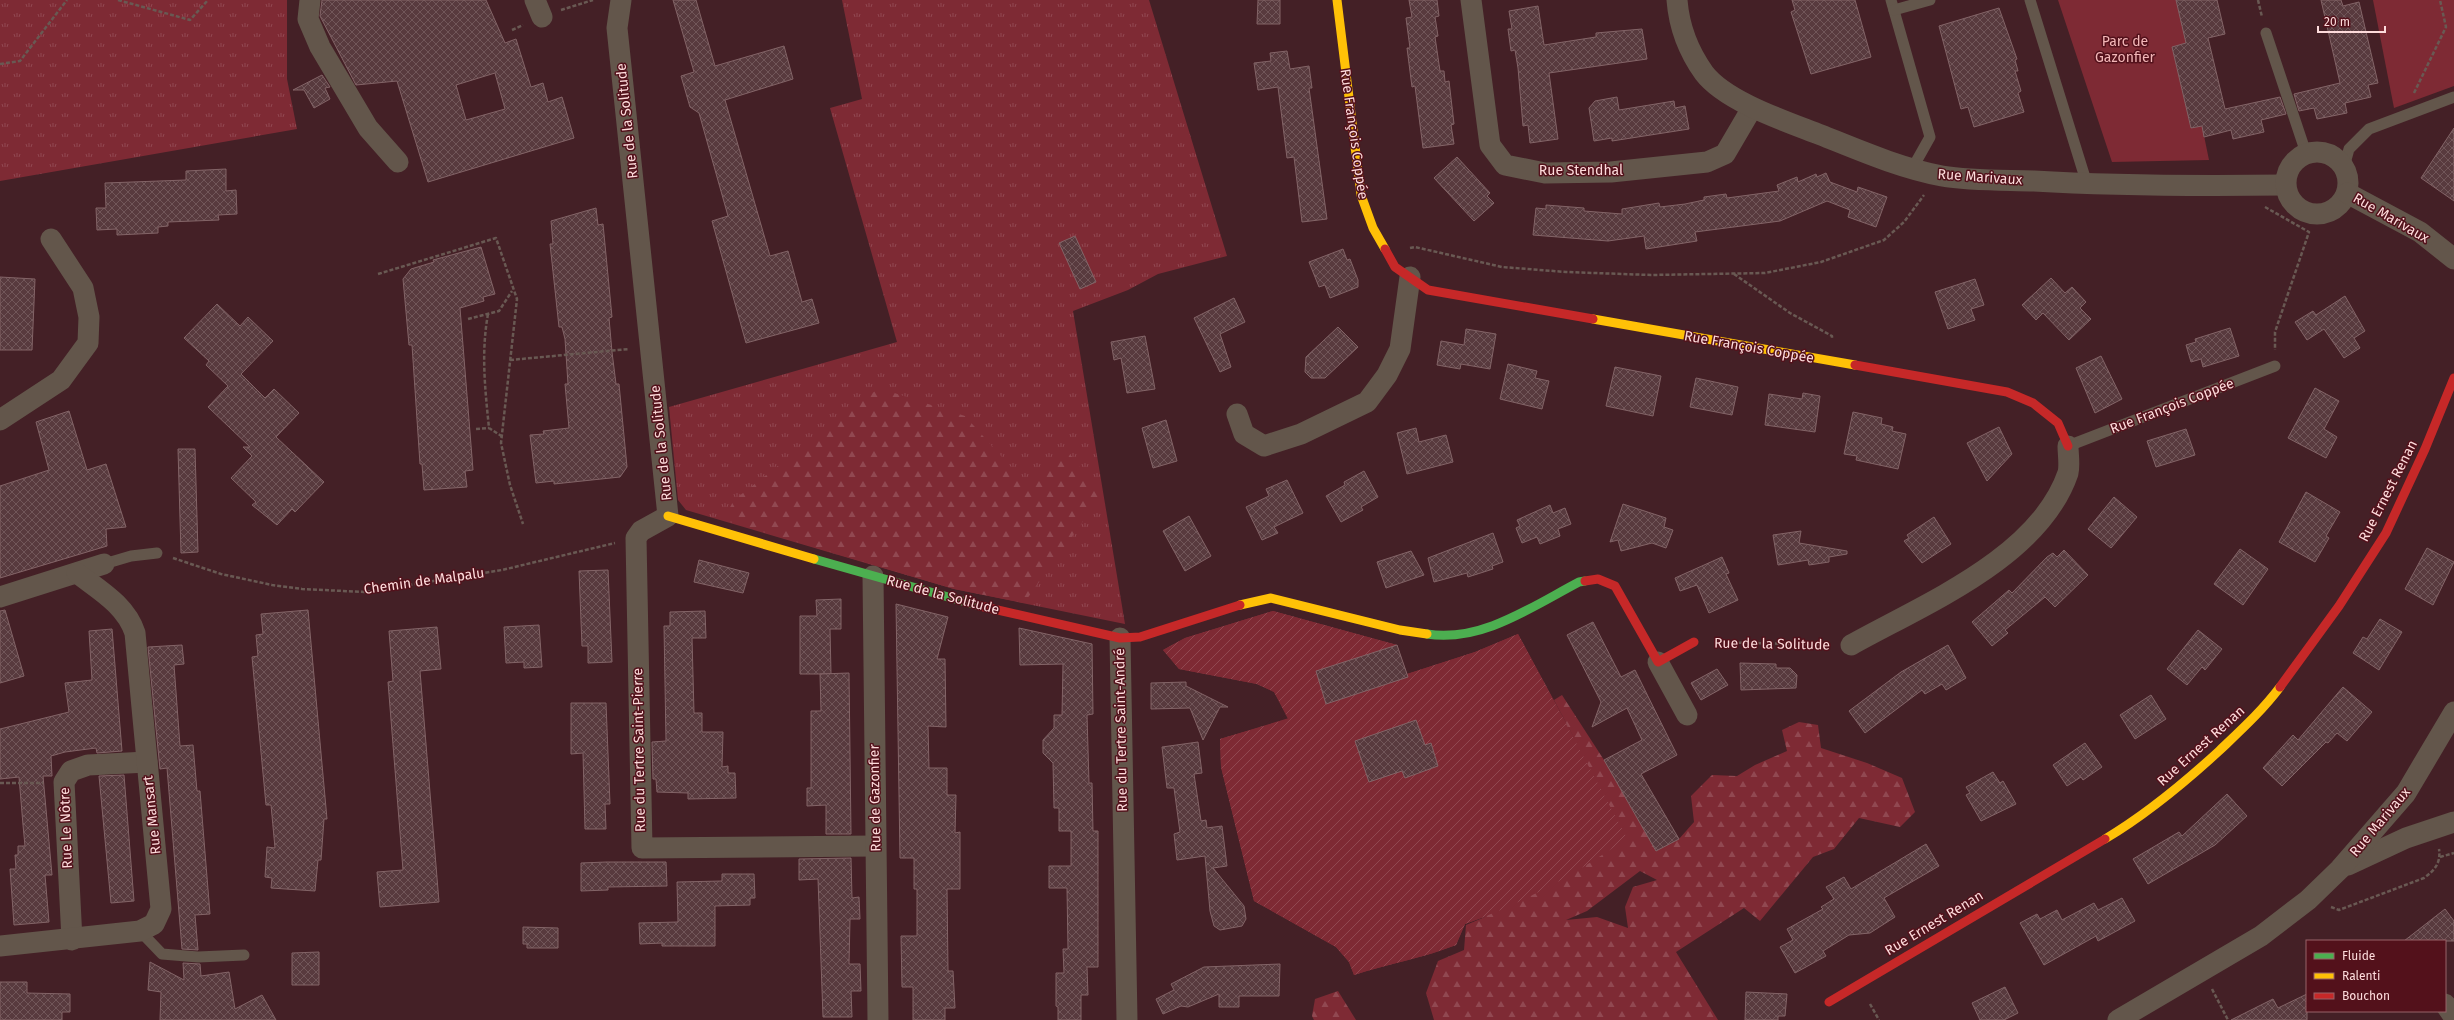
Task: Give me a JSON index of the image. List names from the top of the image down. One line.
{"streets":{"street":["Rue de la Solitude","Rue François Coppée","Rue Stendhal","Rue Marivaux","Rue Ernest Renan","Rue du Tertre Saint-André","Rue du Tertre Saint-Pierre","Rue de Gazonfier","Rue Mansart","Rue Le Nôtre"],"path":["Chemin de Malpalu"]},"crossings":[["Rue de la Solitude","Rue François Coppée"],["Rue de la Solitude","Rue du Tertre Saint-André"],["Rue de la Solitude","Rue de Gazonfier"],["Rue Stendhal","Rue Marivaux"],["Chemin de Malpalu","Rue du Tertre Saint-Pierre"],["Rue du Tertre Saint-Pierre","Rue de Gazonfier"],["Rue Mansart","Rue Le Nôtre"]],"parks":["Parc de Gazonfier"],"legend":["Fluide","Ralenti","Bouchon"],"scale_bar":"20 m"}
